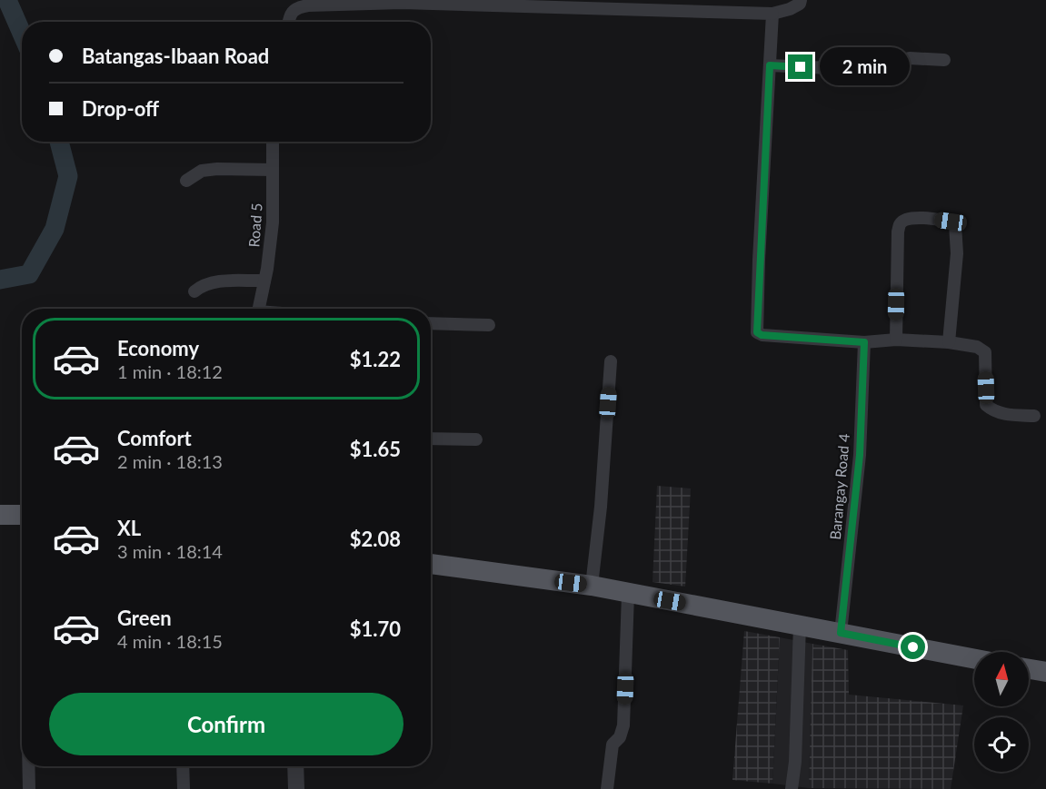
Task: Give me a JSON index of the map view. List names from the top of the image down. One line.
{"streets":{"street":["Road 5","Barangay Road 4"]},"north":"top","page":{"banner":["Batangas-Ibaan Road","Drop-off"],"bubble":"2 min","list":[{"name":"Economy","note":"1 min · 18:12","value":"$1.22"},{"name":"Comfort","note":"2 min · 18:13","value":"$1.65"},{"name":"XL","note":"3 min · 18:14","value":"$2.08"},{"name":"Green","note":"4 min · 18:15","value":"$1.70"}],"buttons":"Confirm"}}
